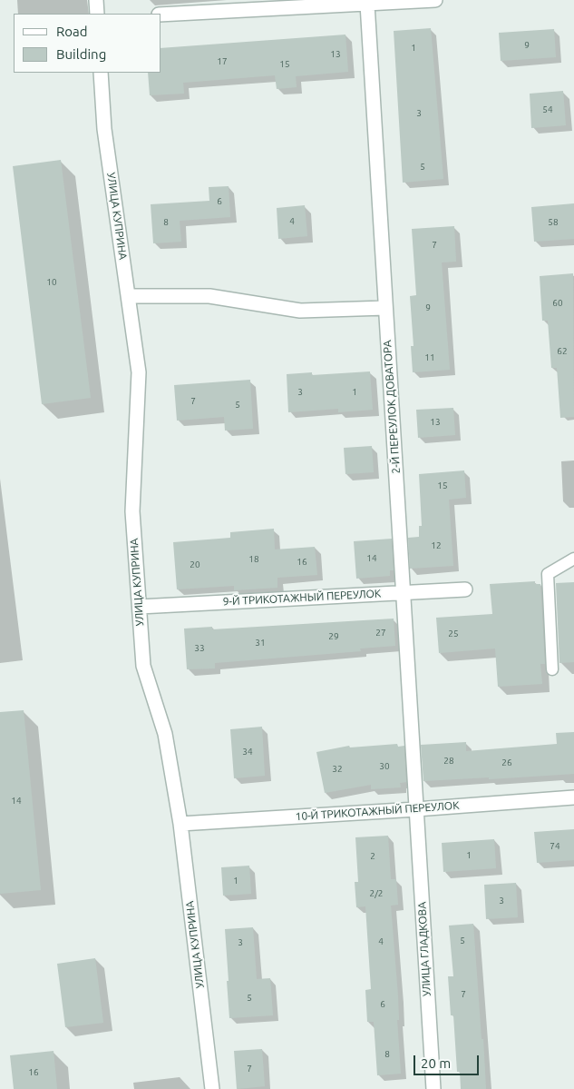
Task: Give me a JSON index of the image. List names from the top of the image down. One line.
{"streets":{"street":["УЛИЦА КУПРИНА","2-Й ПЕРЕУЛОК ДОВАТОРА","9-Й ТРИКОТАЖНЫЙ ПЕРЕУЛОК","10-Й ТРИКОТАЖНЫЙ ПЕРЕУЛОК","УЛИЦА ГЛАДКОВА"]},"crossings":[["УЛИЦА КУПРИНА","9-Й ТРИКОТАЖНЫЙ ПЕРЕУЛОК"],["УЛИЦА КУПРИНА","10-Й ТРИКОТАЖНЫЙ ПЕРЕУЛОК"],["2-Й ПЕРЕУЛОК ДОВАТОРА","9-Й ТРИКОТАЖНЫЙ ПЕРЕУЛОК"],["2-Й ПЕРЕУЛОК ДОВАТОРА","10-Й ТРИКОТАЖНЫЙ ПЕРЕУЛОК"],["2-Й ПЕРЕУЛОК ДОВАТОРА","УЛИЦА ГЛАДКОВА"],["10-Й ТРИКОТАЖНЫЙ ПЕРЕУЛОК","УЛИЦА ГЛАДКОВА"]],"house_numbers":["9","1","13","17","15","54","3","5","6","4","8","58","7","10","60","9","62","11","3","1","7","5","13","15","12","14","18","16","20","27","25","29","31","33","34","28","26","30","32","14","74","1","2","1","2/2","3","5","4","3","7","5","6","8","7","16"],"legend":["Road","Building"],"scale_bar":"20 m"}
